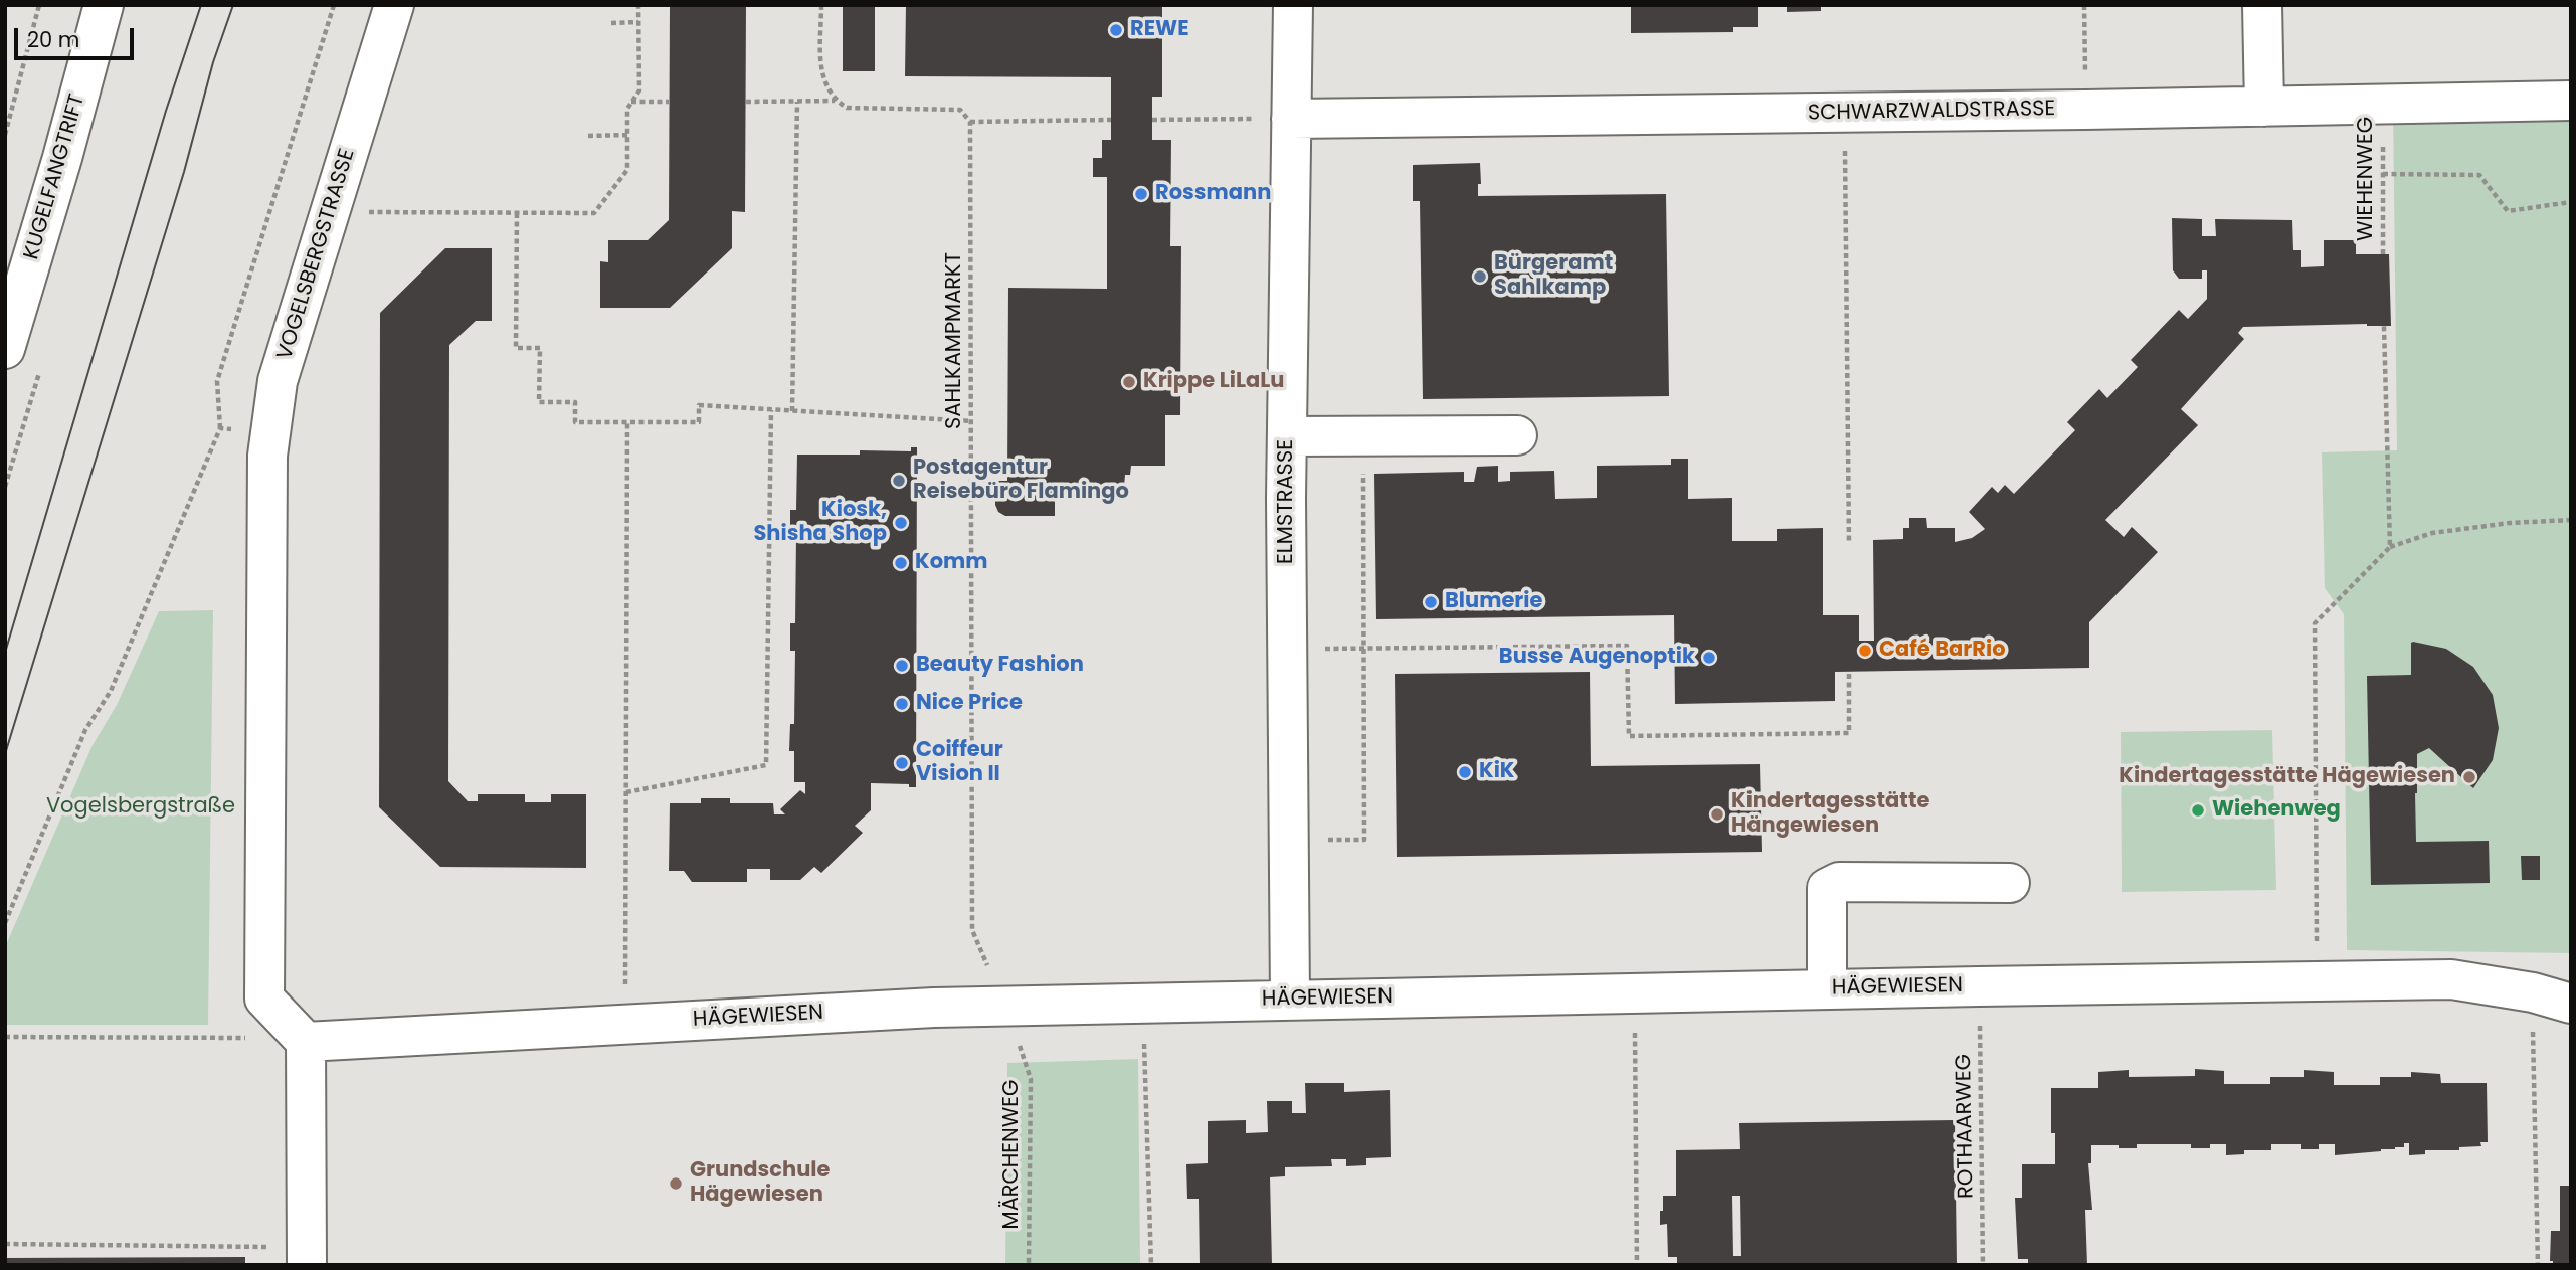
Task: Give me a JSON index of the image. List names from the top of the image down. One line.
{"streets":{"street":["SCHWARZWALDSTRASSE","KUGELFANGTRIFT","VOGELSBERGSTRASSE","ELMSTRASSE","HÄGEWIESEN"],"path":["WIEHENWEG","SAHLKAMPMARKT","ROTHAARWEG","MÄRCHENWEG"]},"crossings":[["SCHWARZWALDSTRASSE","WIEHENWEG"],["SCHWARZWALDSTRASSE","ELMSTRASSE"],["VOGELSBERGSTRASSE","HÄGEWIESEN"],["SAHLKAMPMARKT","HÄGEWIESEN"],["SAHLKAMPMARKT","MÄRCHENWEG"],["ELMSTRASSE","HÄGEWIESEN"],["HÄGEWIESEN","ROTHAARWEG"],["HÄGEWIESEN","MÄRCHENWEG"]],"parks":["Vogelsbergstraße"],"places":["REWE","Rossmann","Bürgeramt Sahlkamp","Krippe LiLaLu","Postagentur Reisebüro Flamingo","Kiosk, Shisha Shop","Komm","Blumerie","Café BarRio","Busse Augenoptik","Beauty Fashion","Nice Price","Coiffeur Vision II","KiK","Kindertagesstätte Hägewiesen","Wiehenweg","Kindertagesstätte Hängewiesen","Grundschule Hägewiesen"],"scale_bar":"20 m"}
